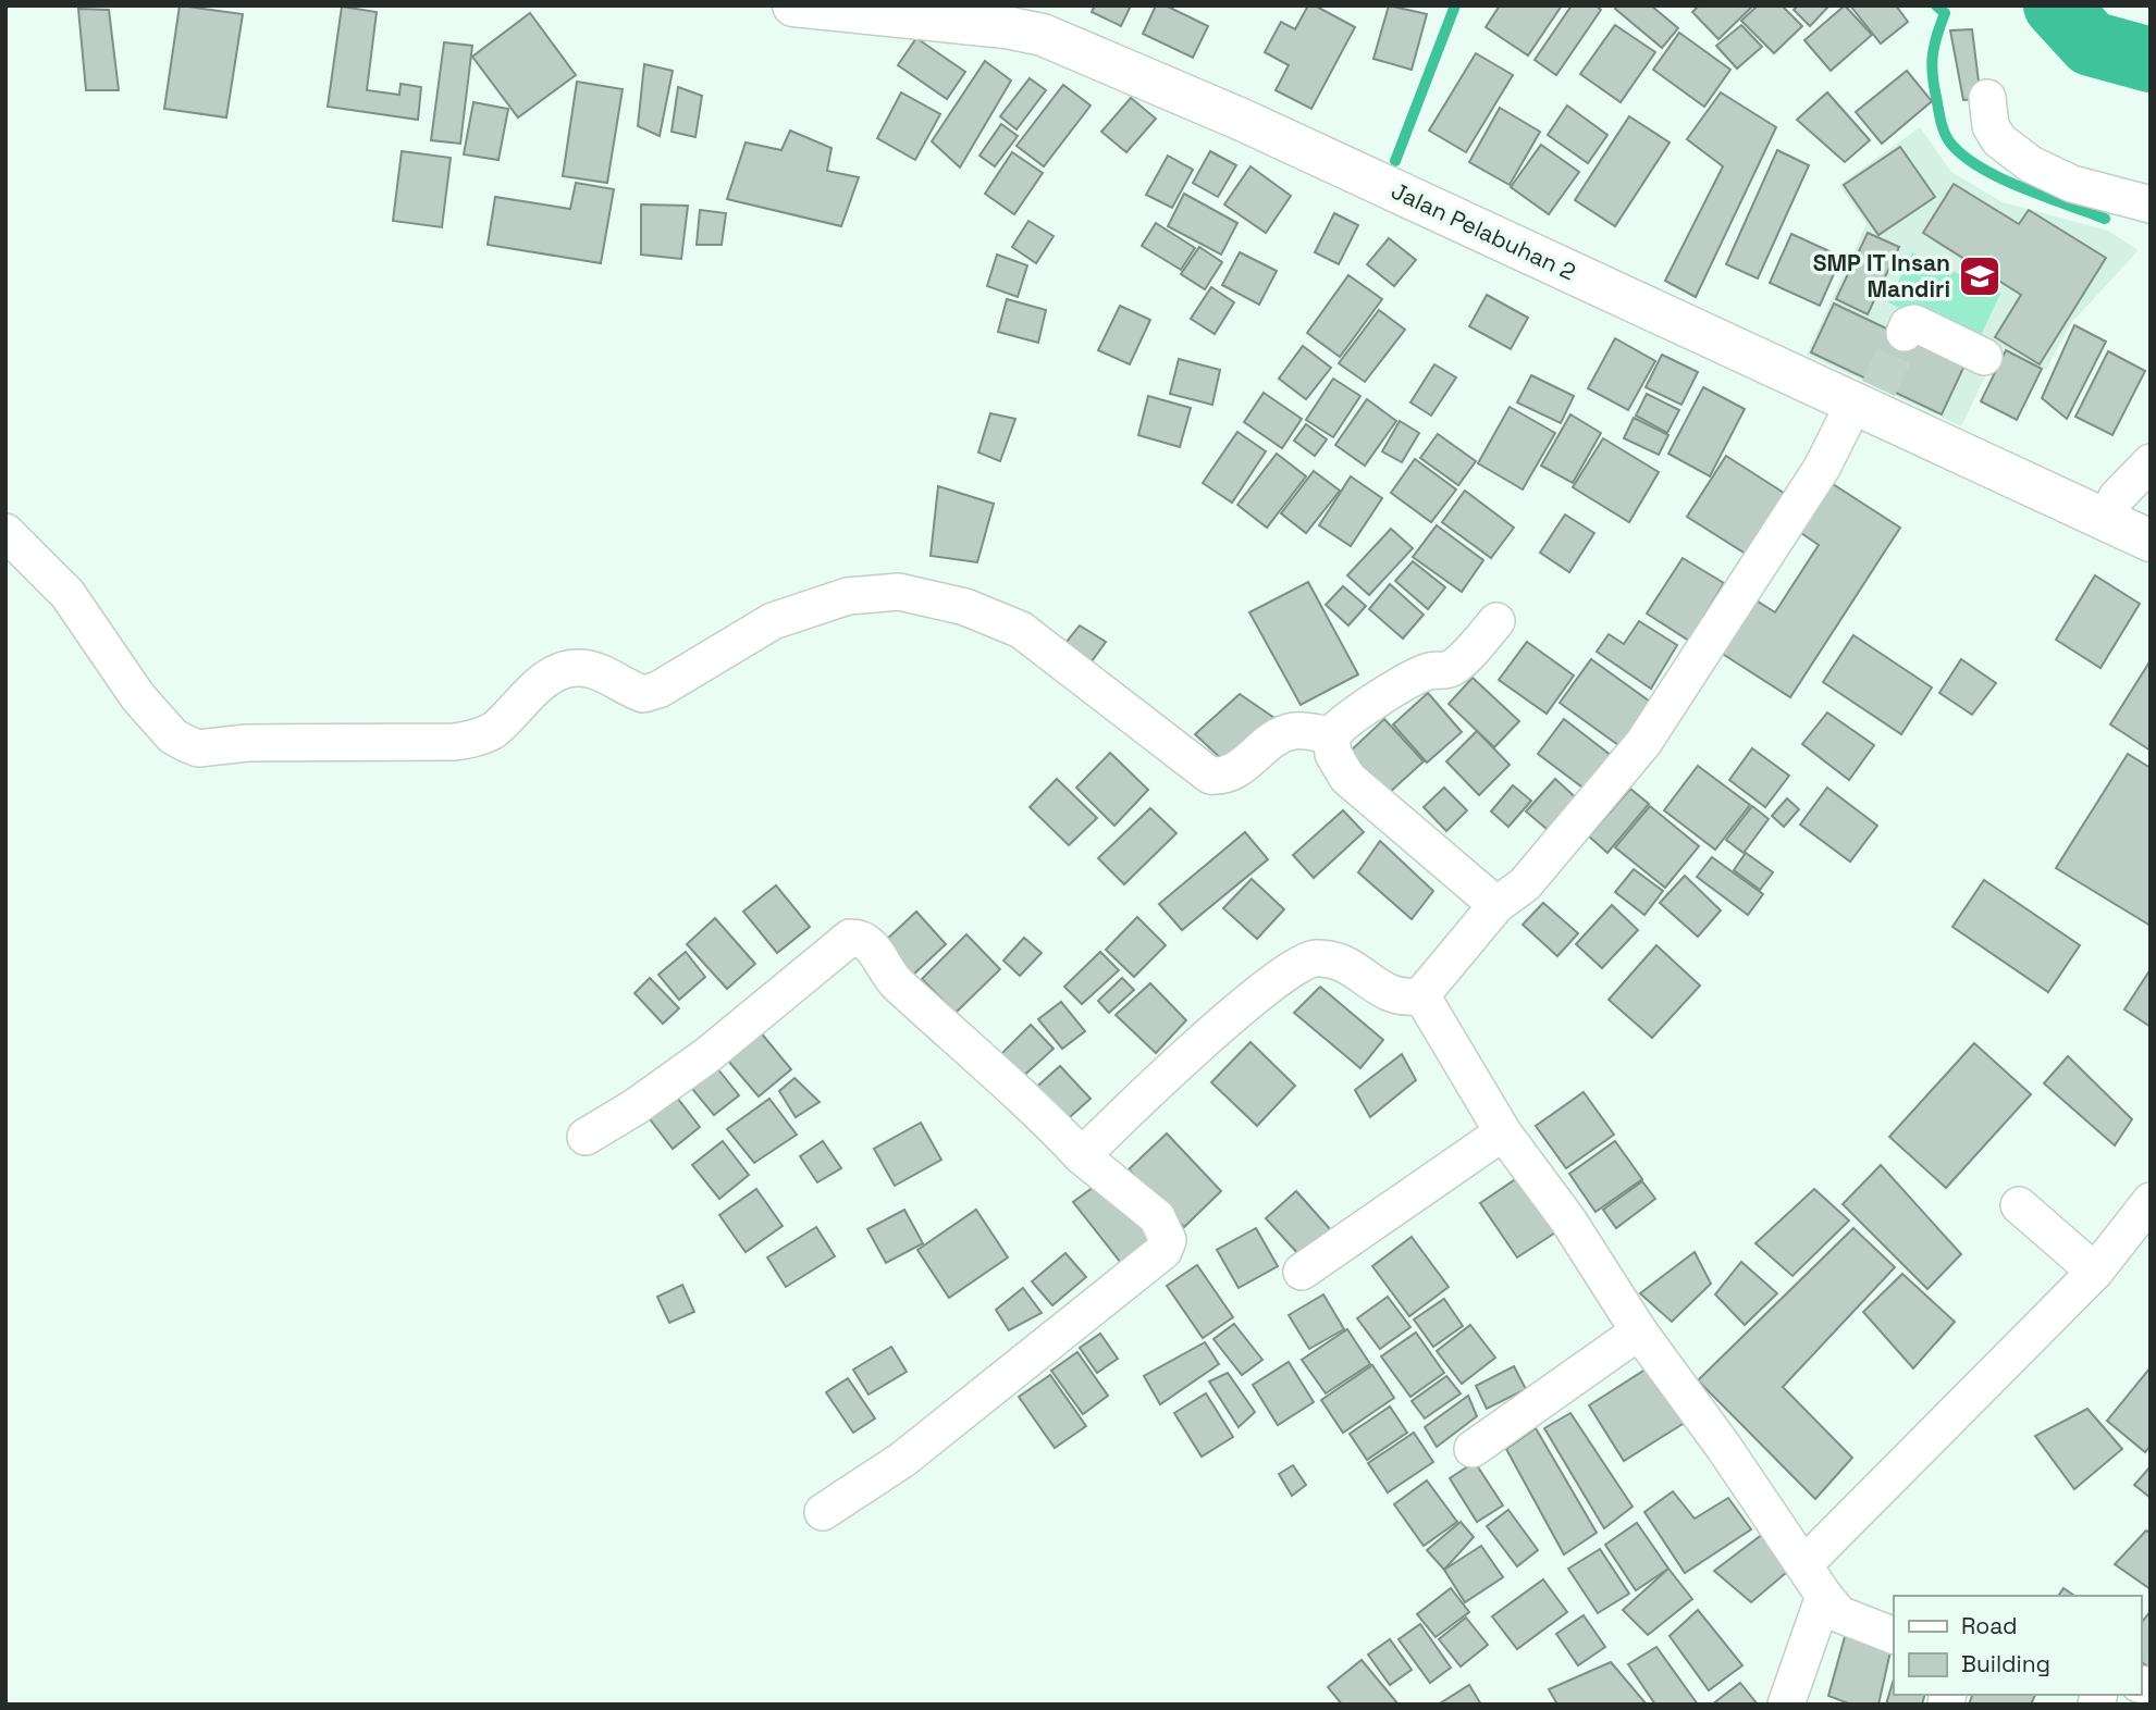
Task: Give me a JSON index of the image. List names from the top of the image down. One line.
{"streets":{"main road":["Jalan Pelabuhan 2"]},"places":{"school or university":["SMP IT Insan Mandiri"]},"legend":["Road","Building"]}
